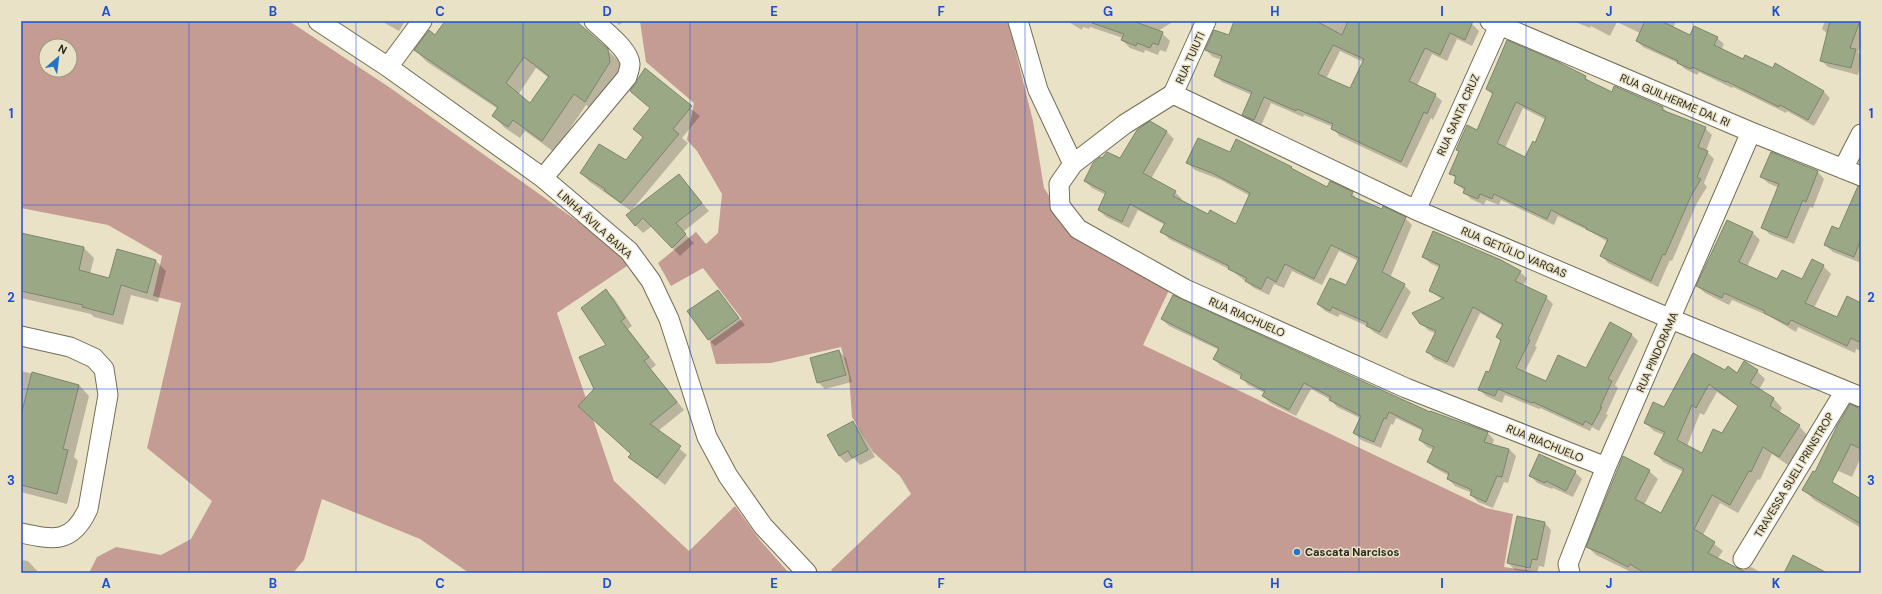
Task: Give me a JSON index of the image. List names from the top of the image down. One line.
{"streets":{"street":["RUA TUIUTI","RUA GUILHERME DAL RI","RUA SANTA CRUZ","LINHA ÁVILA BAIXA","RUA GETÚLIO VARGAS","RUA RIACHUELO","RUA PINDORAMA","TRAVESSA SUELI PRINSTROP"]},"crossings":[["RUA TUIUTI","RUA GETÚLIO VARGAS"],["RUA TUIUTI","RUA RIACHUELO"],["RUA GUILHERME DAL RI","RUA SANTA CRUZ"],["RUA GUILHERME DAL RI","RUA PINDORAMA"],["RUA SANTA CRUZ","RUA GETÚLIO VARGAS"],["RUA GETÚLIO VARGAS","RUA RIACHUELO"],["RUA GETÚLIO VARGAS","RUA PINDORAMA"],["RUA GETÚLIO VARGAS","TRAVESSA SUELI PRINSTROP"],["RUA RIACHUELO","RUA PINDORAMA"]],"places":["Cascata Narcisos"],"north":"top right","grid":{"columns":["A","B","C","D","E","F","G","H","I","J","K"],"rows":["1","2","3"]}}
